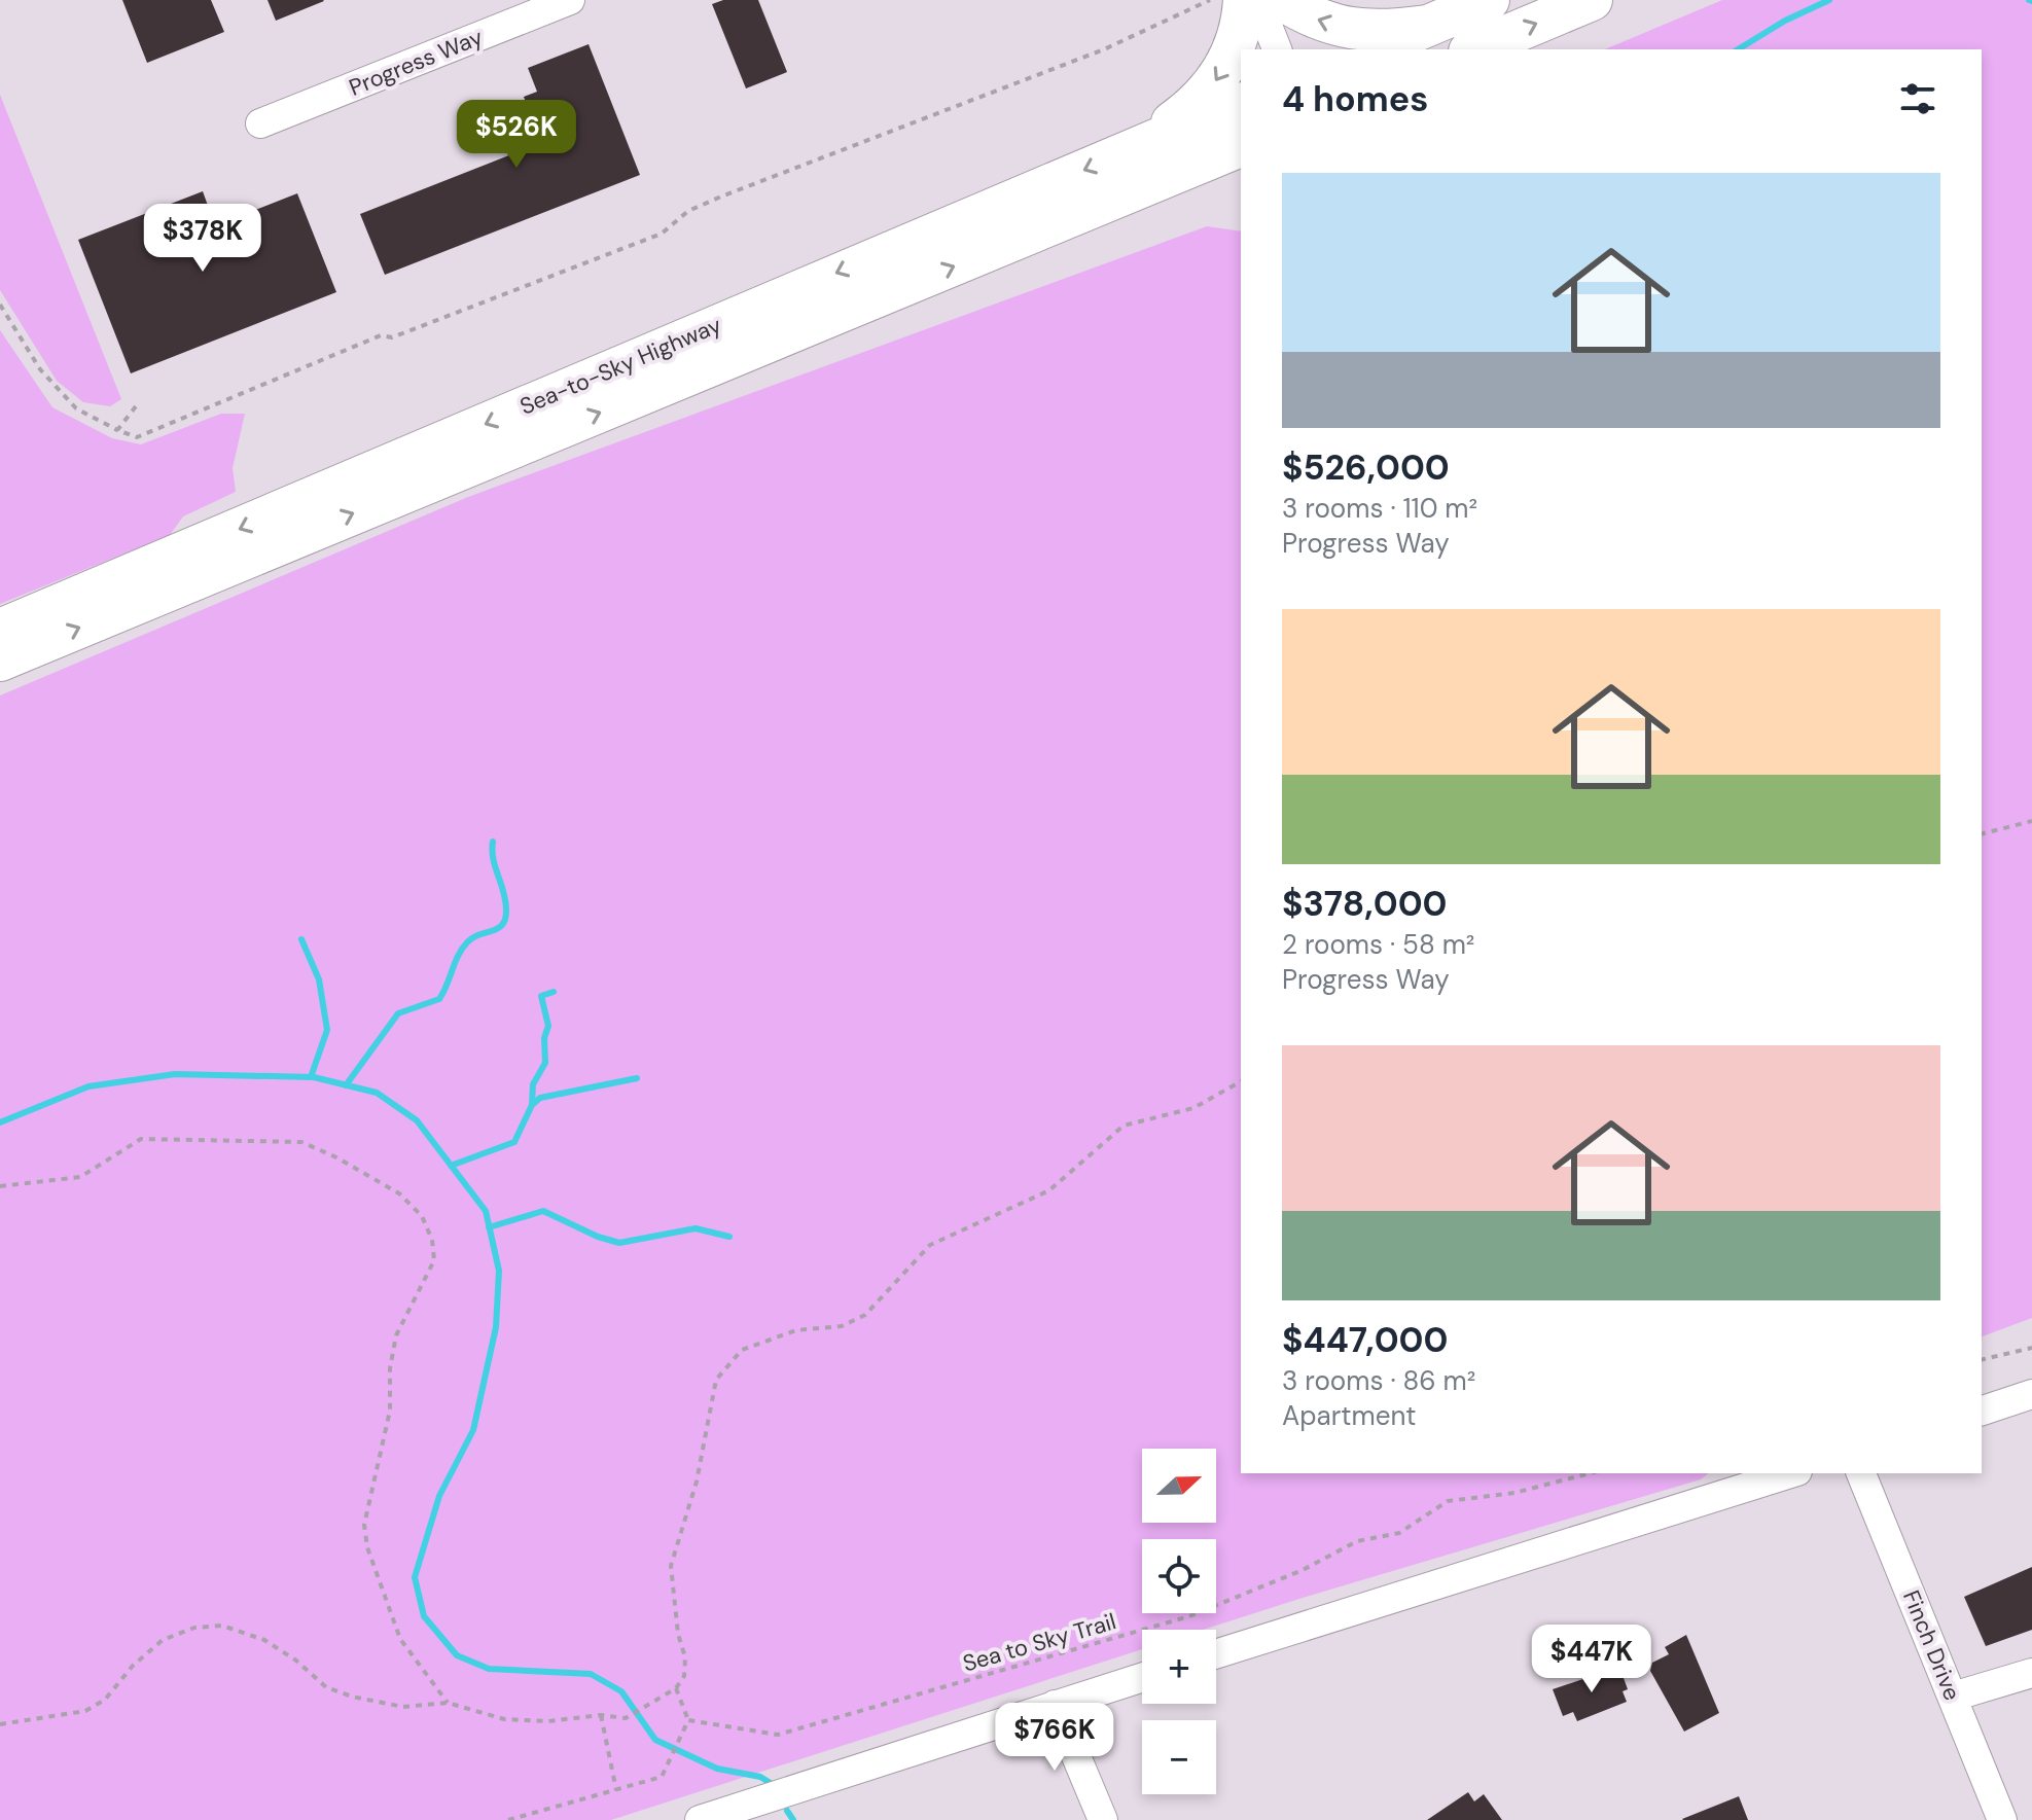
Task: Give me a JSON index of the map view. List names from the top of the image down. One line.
{"streets":{"highway":["Sea-to-Sky Highway"],"street":["Progress Way","Finch Drive"],"path":["Sea to Sky Trail"]},"north":"right","page":{"heading":"4 homes","price":["$526K","$378K","$447K","$766K"],"list":[{"name":"$526,000","note":"3 rooms · 110 m² · Progress Way"},{"name":"$378,000","note":"2 rooms · 58 m² · Progress Way"},{"name":"$447,000","note":"3 rooms · 86 m² · Apartment"}],"map_buttons":["+","−"]}}
